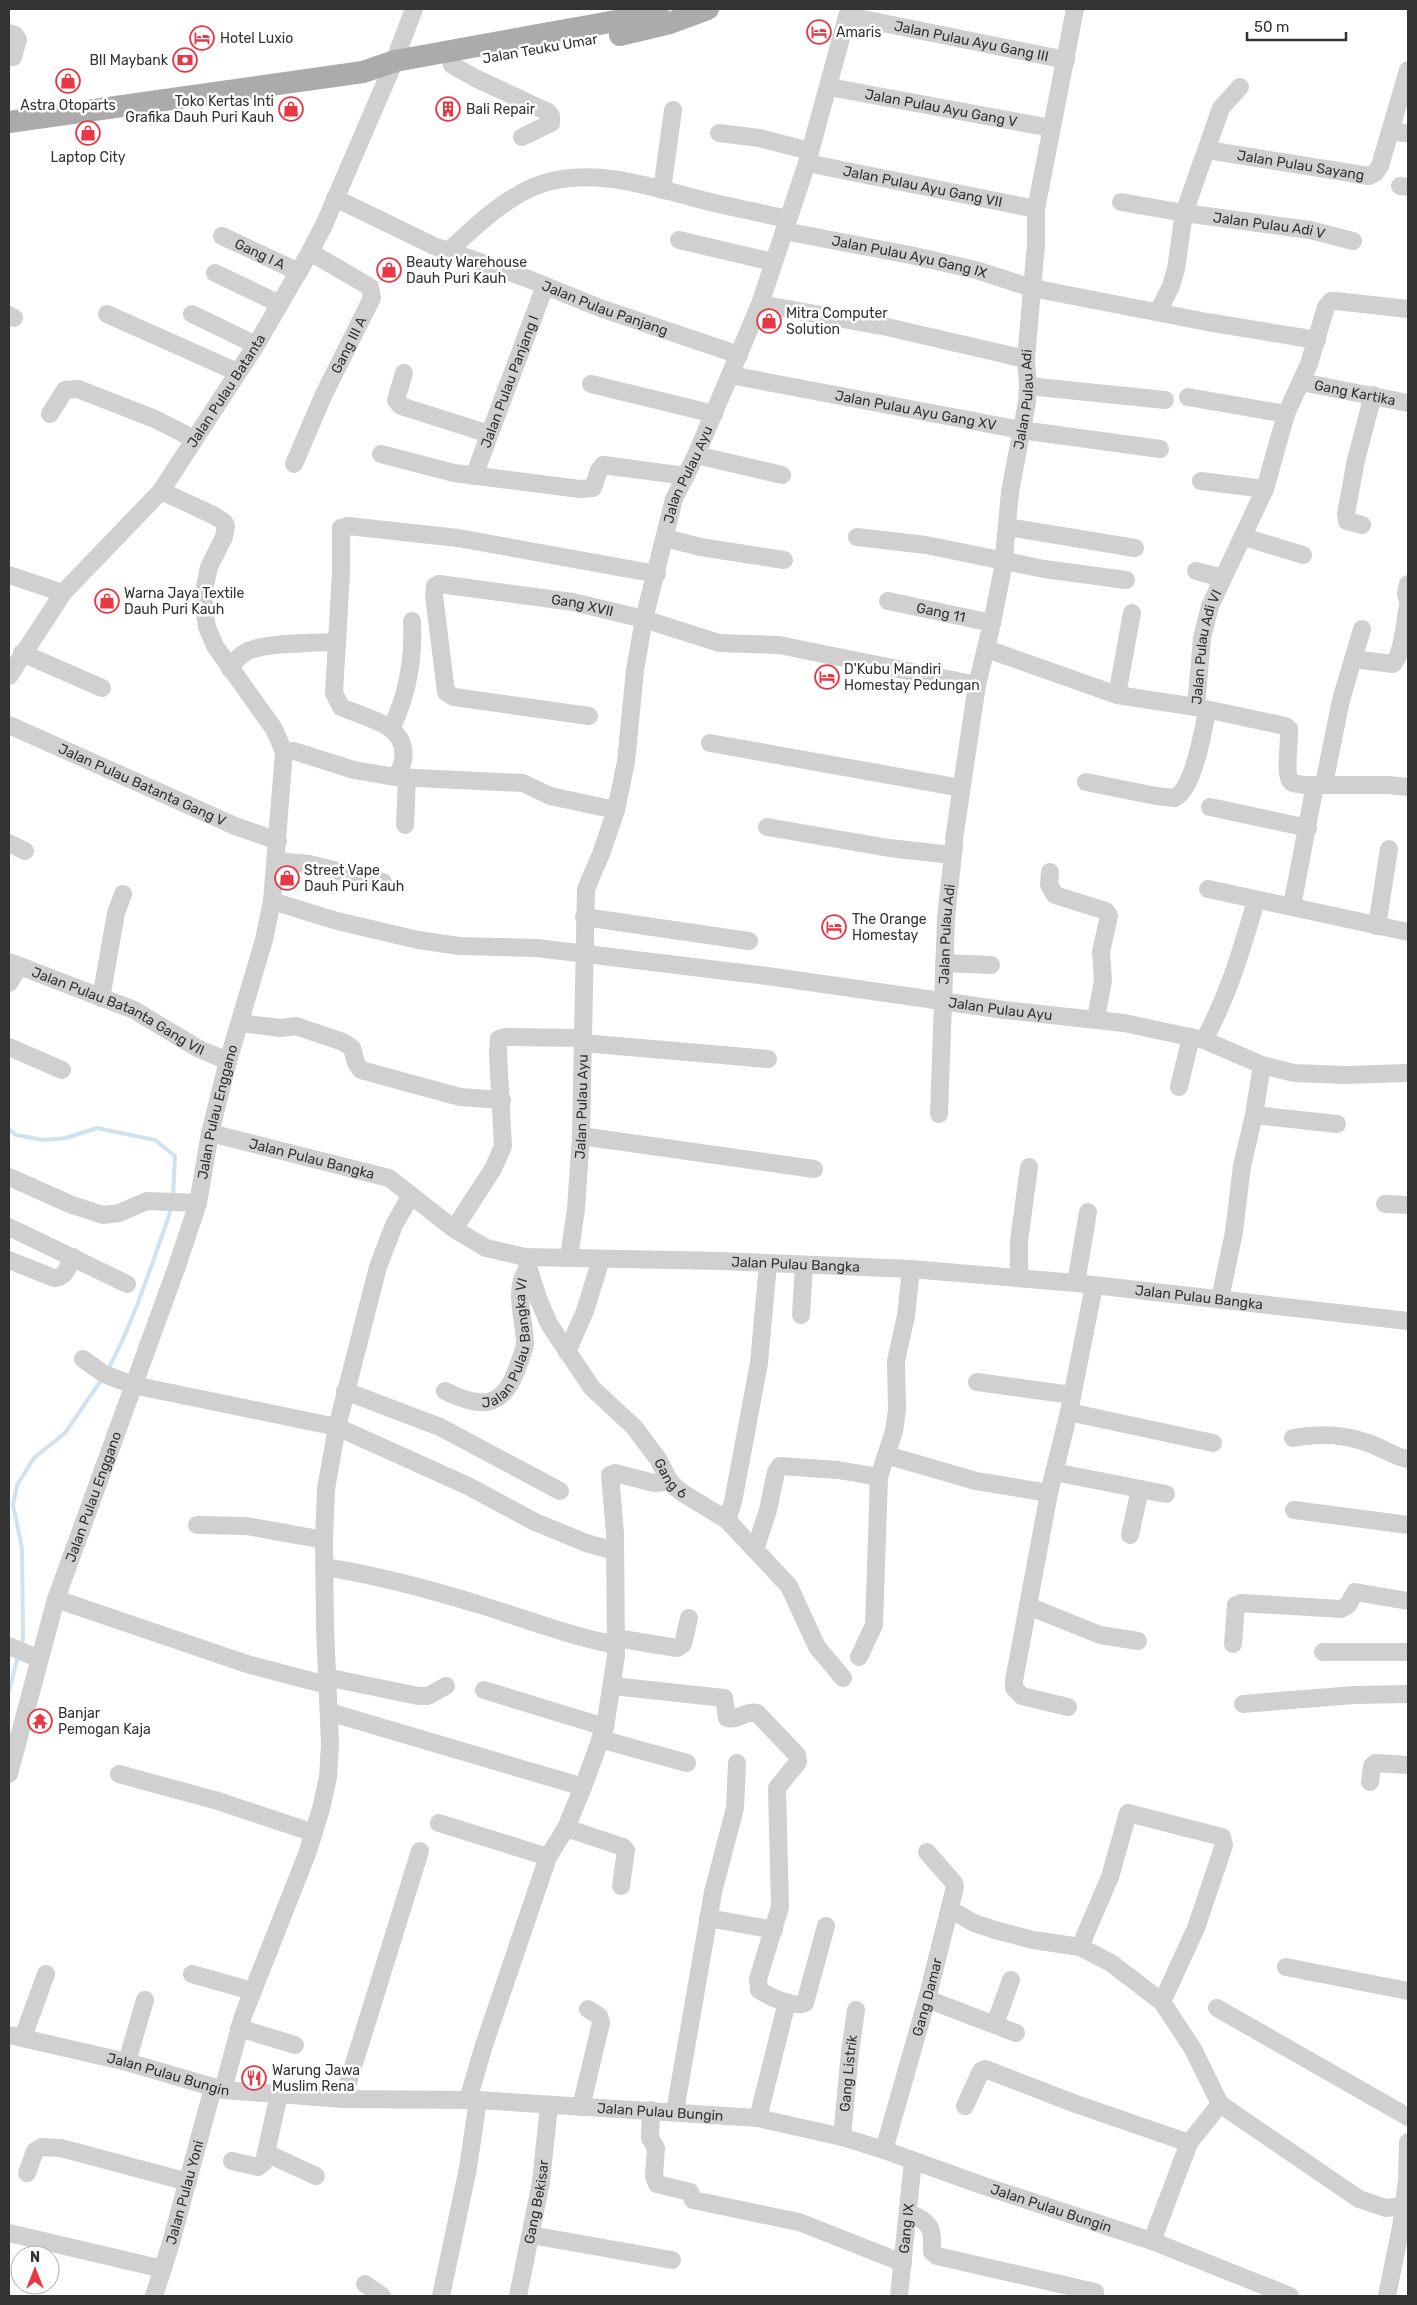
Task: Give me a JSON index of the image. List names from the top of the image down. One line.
{"streets":{"main road":["Jalan Teuku Umar"],"street":["Jalan Pulau Ayu Gang III","Jalan Pulau Ayu Gang V","Jalan Pulau Sayang","Jalan Pulau Ayu Gang VII","Jalan Pulau Adi V","Gang I A","Jalan Pulau Ayu Gang IX","Jalan Pulau Panjang","Gang III A","Jalan Pulau Panjang I","Jalan Pulau Batanta","Gang Kartika","Jalan Pulau Adi","Jalan Pulau Ayu Gang XV","Jalan Pulau Ayu","Gang XVII","Gang 11","Jalan Pulau Adi VI","Jalan Pulau Batanta Gang V","Jalan Pulau Batanta Gang VII","Jalan Pulau Enggano","Jalan Pulau Bangka","Jalan Pulau Bangka VI","Gang 6","Gang Damar","Jalan Pulau Bungin","Gang Listrik","Jalan Pulau Yoni","Gang Bekisar","Gang IX"]},"crossings":[["Jalan Pulau Ayu Gang III","Jalan Pulau Adi"],["Jalan Pulau Ayu Gang III","Jalan Pulau Ayu"],["Jalan Teuku Umar","Jalan Pulau Batanta"],["Jalan Pulau Ayu Gang V","Jalan Pulau Adi"],["Jalan Pulau Ayu Gang V","Jalan Pulau Ayu"],["Jalan Pulau Ayu Gang VII","Jalan Pulau Adi"],["Jalan Pulau Ayu Gang VII","Jalan Pulau Ayu"],["Gang I A","Jalan Pulau Batanta"],["Jalan Pulau Ayu Gang IX","Jalan Pulau Panjang"],["Jalan Pulau Ayu Gang IX","Jalan Pulau Adi"],["Jalan Pulau Ayu Gang IX","Jalan Pulau Ayu"],["Jalan Pulau Panjang","Jalan Pulau Panjang I"],["Jalan Pulau Panjang","Jalan Pulau Batanta"],["Jalan Pulau Panjang","Jalan Pulau Ayu"],["Gang III A","Jalan Pulau Batanta"],["Jalan Pulau Batanta","Jalan Pulau Enggano"],["Gang Kartika","Jalan Pulau Adi VI"],["Jalan Pulau Adi","Jalan Pulau Ayu Gang XV"],["Jalan Pulau Adi","Jalan Pulau Ayu"],["Jalan Pulau Adi","Gang XVII"],["Jalan Pulau Adi","Gang 11"],["Jalan Pulau Ayu Gang XV","Jalan Pulau Ayu"],["Jalan Pulau Ayu","Gang XVII"],["Jalan Pulau Ayu","Jalan Pulau Bangka"],["Jalan Pulau Batanta Gang V","Jalan Pulau Enggano"],["Jalan Pulau Batanta Gang VII","Jalan Pulau Enggano"],["Jalan Pulau Enggano","Jalan Pulau Bangka"],["Jalan Pulau Bangka","Jalan Pulau Bangka VI"],["Jalan Pulau Bangka","Gang 6"],["Jalan Pulau Bangka","Jalan Pulau Yoni"],["Jalan Pulau Bangka VI","Gang 6"],["Gang Damar","Jalan Pulau Bungin"],["Jalan Pulau Bungin","Gang Listrik"],["Jalan Pulau Bungin","Jalan Pulau Yoni"],["Jalan Pulau Bungin","Gang Bekisar"],["Jalan Pulau Bungin","Gang IX"]],"places":{"hotel":["Amaris","Hotel Luxio","D'Kubu Mandiri Homestay Pedungan","The Orange Homestay"],"bank":["BII Maybank"],"shop":["Astra Otoparts","Toko Kertas Inti Grafika Dauh Puri Kauh","Laptop City","Beauty Warehouse Dauh Puri Kauh","Mitra Computer Solution","Warna Jaya Textile Dauh Puri Kauh","Street Vape Dauh Puri Kauh"],"building":["Bali Repair"],"temple":["Banjar Pemogan Kaja"],"restaurant":["Warung Jawa Muslim Rena"]},"scale_bar":"50 m","north":"top"}
